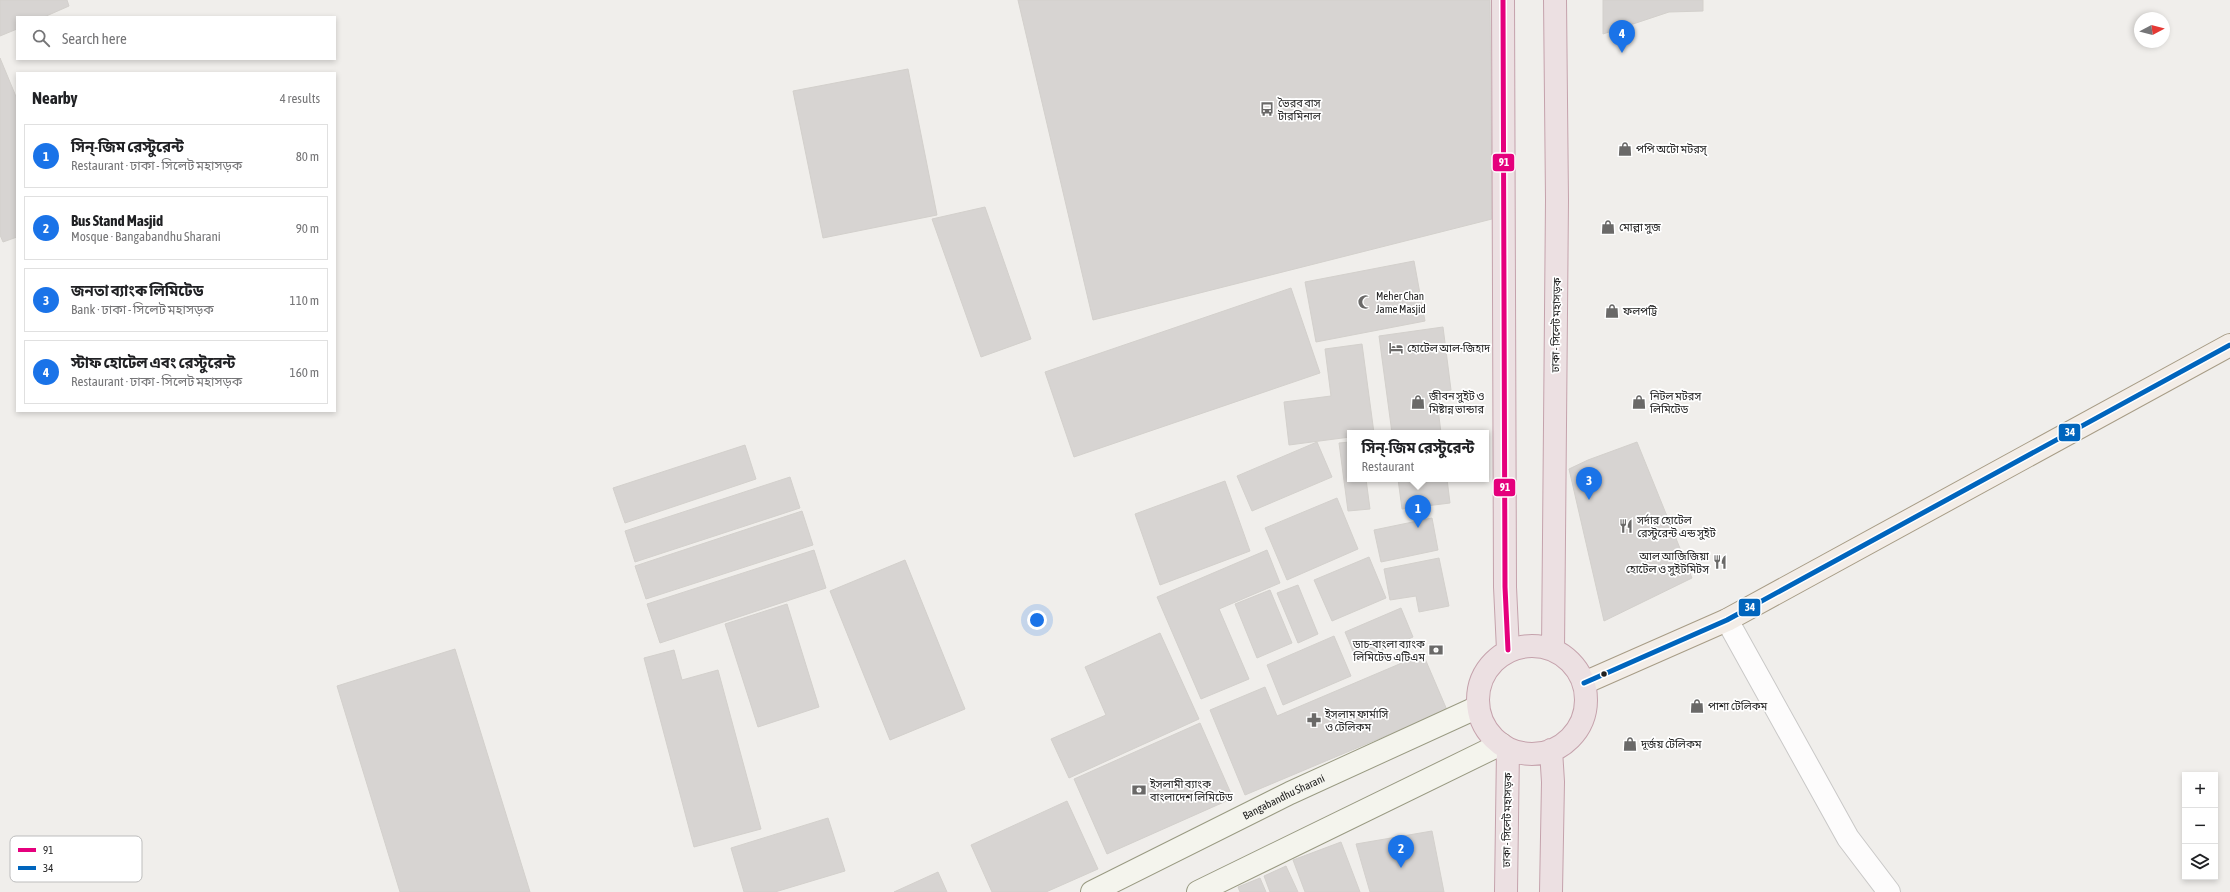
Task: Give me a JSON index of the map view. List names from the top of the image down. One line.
{"streets":{"highway":["ঢাকা - সিলেট মহাসড়ক"],"street":["Bangabandhu Sharani"]},"crossings":[["ঢাকা - সিলেট মহাসড়ক","Bangabandhu Sharani"]],"places":{"bus stop":["ভৈরব বাস টারমিনাল"],"shop":["পপি অটো মটরস্","মোল্লা সুজ","ফলপট্টি","জীবন সুইট ও মিষ্টান্ন ভান্ডার","নিটল মটরস লিমিটেড","পাশা টেলিকম","দূর্জয় টেলিকম"],"mosque":["Meher Chan Jame Masjid"],"hotel":["হোটেল আল-জিহাদ"],"restaurant":["সর্দার হোটেল রেস্টুরেন্ট এন্ড সুইট","আল আজিজিয়া হোটেল ও সুইটমিটস"],"bank":["ডাচ-বাংলা ব্যাংক লিমিটেড এটিএম","ইসলামী ব্যাংক বাংলাদেশ লিমিটেড"],"pharmacy":["ইসলাম ফার্মাসি ও টেলিকম"]},"lines":["transit line 91","transit line 34"],"legend":["91","34"],"north":"right","page":{"search":"Search here","pins":["4","3","1","2"],"heading":["Nearby","4 results"],"list":[{"mark":"1","name":"সিন্-জিম রেস্টুরেন্ট","note":"Restaurant · ঢাকা - সিলেট মহাসড়ক","value":"80 m"},{"mark":"2","name":"Bus Stand Masjid","note":"Mosque · Bangabandhu Sharani","value":"90 m"},{"mark":"3","name":"জনতা ব্যাংক লিমিটেড","note":"Bank · ঢাকা - সিলেট মহাসড়ক","value":"110 m"},{"mark":"4","name":"স্টাফ হোটেল এবং রেস্টুরেন্ট","note":"Restaurant · ঢাকা - সিলেট মহাসড়ক","value":"160 m"}],"popup":["সিন্-জিম রেস্টুরেন্ট","Restaurant"],"map_buttons":["+","−"]}}
